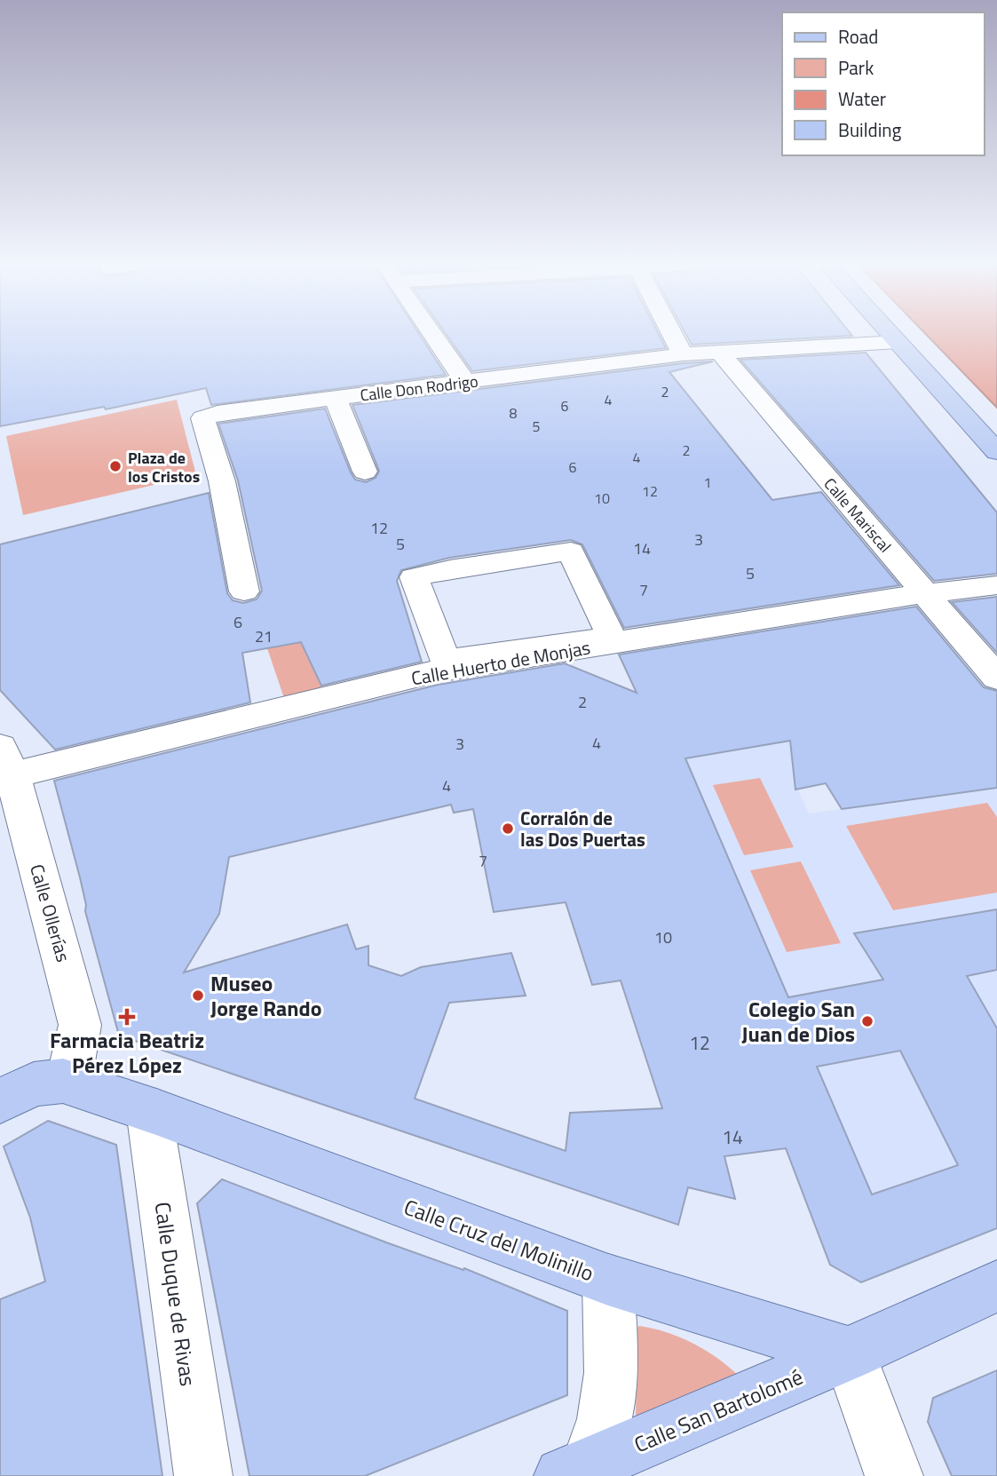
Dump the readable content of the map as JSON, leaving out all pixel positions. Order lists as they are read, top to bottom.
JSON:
{
  "streets": {
    "main road": ["Calle Cruz del Molinillo", "Calle San Bartolomé"],
    "street": [
      "Calle Don Rodrigo",
      "Calle Mariscal",
      "Calle Huerto de Monjas",
      "Calle Ollerías",
      "Calle Duque de Rivas"
    ]
  },
  "crossings": [
    ["Calle Don Rodrigo", "Calle Mariscal"],
    ["Calle Mariscal", "Calle Huerto de Monjas"],
    ["Calle Huerto de Monjas", "Calle Ollerías"],
    ["Calle Ollerías", "Calle Cruz del Molinillo"],
    ["Calle Cruz del Molinillo", "Calle Duque de Rivas"],
    ["Calle Cruz del Molinillo", "Calle San Bartolomé"]
  ],
  "places": {
    "other": [
      "Plaza de los Cristos",
      "Corralón de las Dos Puertas",
      "Museo Jorge Rando",
      "Colegio San Juan de Dios"
    ],
    "health": ["Farmacia Beatriz Pérez López"]
  },
  "house_numbers": [
    "2",
    "4",
    "6",
    "8",
    "5",
    "2",
    "4",
    "6",
    "1",
    "12",
    "10",
    "12",
    "3",
    "5",
    "14",
    "5",
    "7",
    "6",
    "21",
    "2",
    "4",
    "3",
    "4",
    "7",
    "10",
    "12",
    "14"
  ],
  "legend": [
    "Road",
    "Park",
    "Water",
    "Building"
  ]
}
